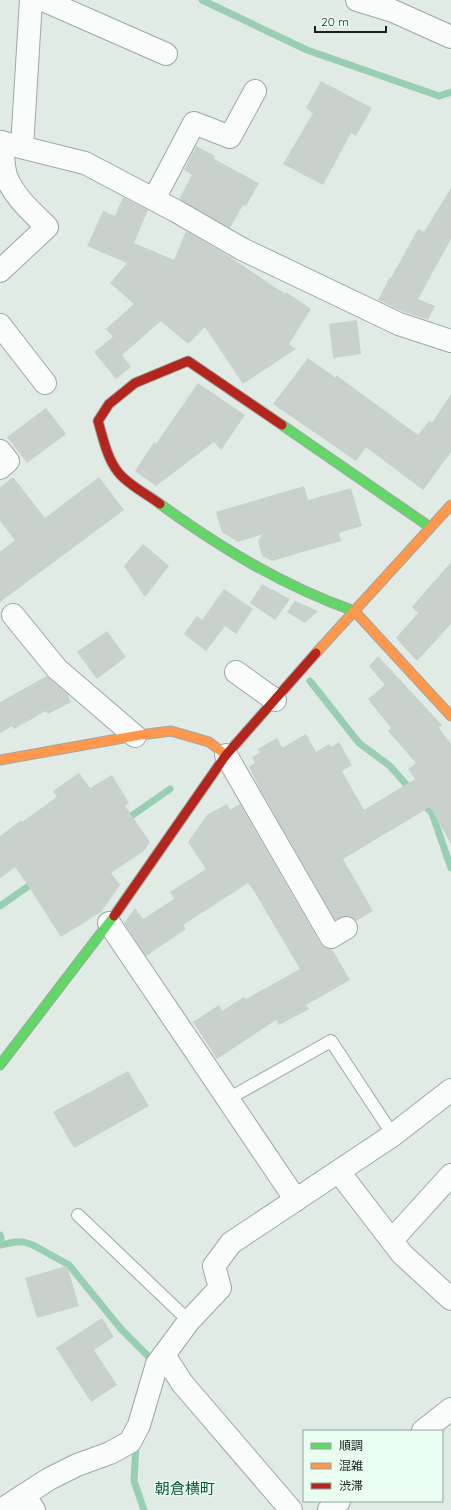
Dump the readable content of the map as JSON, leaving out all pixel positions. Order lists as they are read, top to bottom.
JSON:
{
  "districts": ["朝倉横町"],
  "legend": ["順調", "混雑", "渋滞"],
  "scale_bar": "20 m"
}
